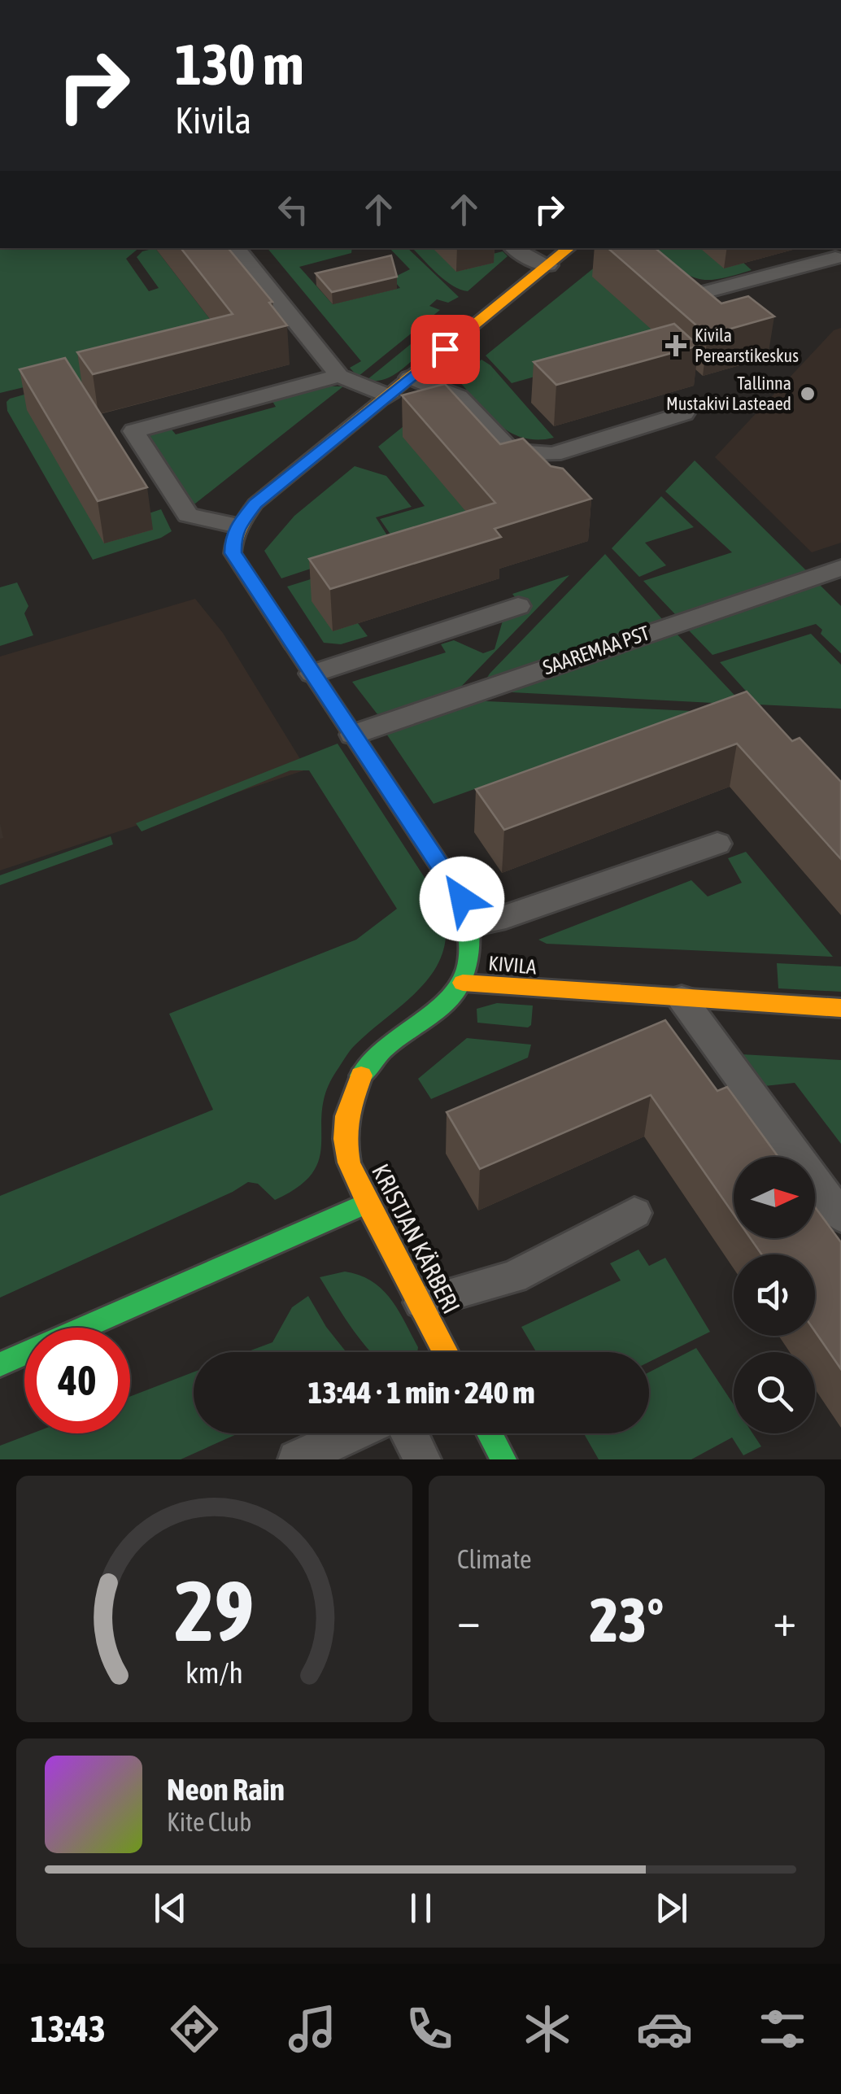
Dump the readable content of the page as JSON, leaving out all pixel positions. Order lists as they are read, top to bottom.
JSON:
{
  "streets": {
    "street": ["SAAREMAA PST", "KIVILA", "KRISTJAN KÄRBERI"]
  },
  "crossings": [
    ["SAAREMAA PST", "KIVILA"],
    ["KIVILA", "KRISTJAN KÄRBERI"]
  ],
  "places": {
    "health": ["Kivila Perearstikeskus"],
    "other": ["Tallinna Mustakivi Lasteaed"]
  },
  "north": "right",
  "page": {
    "turn": ["130 m", "Kivila"],
    "limit": "40",
    "trip": "13:44 · 1 min · 240 m",
    "tile": "Climate",
    "heat": ["−", "23°", "+"],
    "song": ["Neon Rain", "Kite Club"],
    "tabs": "13:43",
    "gauge": ["29", "km/h"]
  }
}
